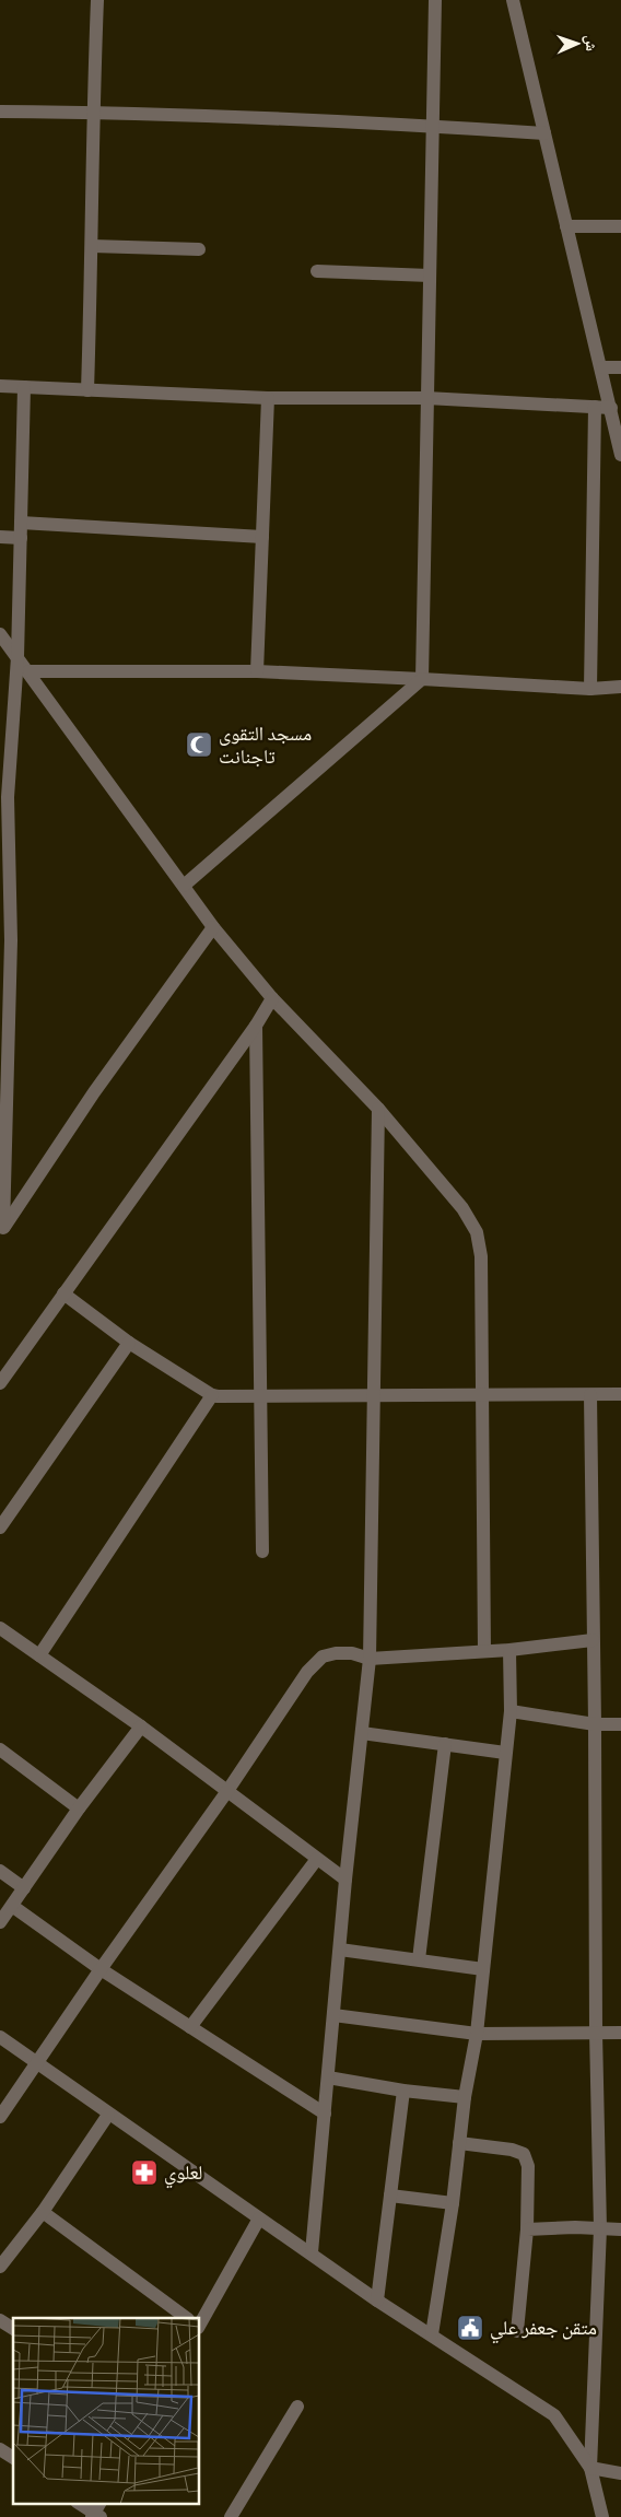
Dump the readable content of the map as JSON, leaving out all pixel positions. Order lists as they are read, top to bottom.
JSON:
{
  "places": {
    "mosque": ["مسجد التقوى تاجنانت"],
    "pharmacy": ["لعلوي"],
    "public building": ["متقن جعفر علي"]
  },
  "north": "right"
}
